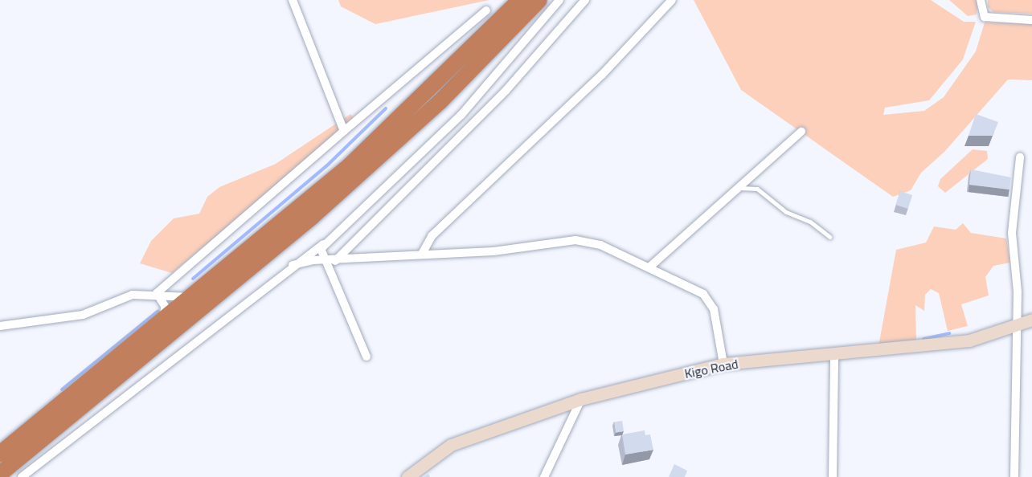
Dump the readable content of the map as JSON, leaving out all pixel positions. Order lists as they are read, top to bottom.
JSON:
{
  "streets": {
    "street": ["Kigo Road"]
  }
}
